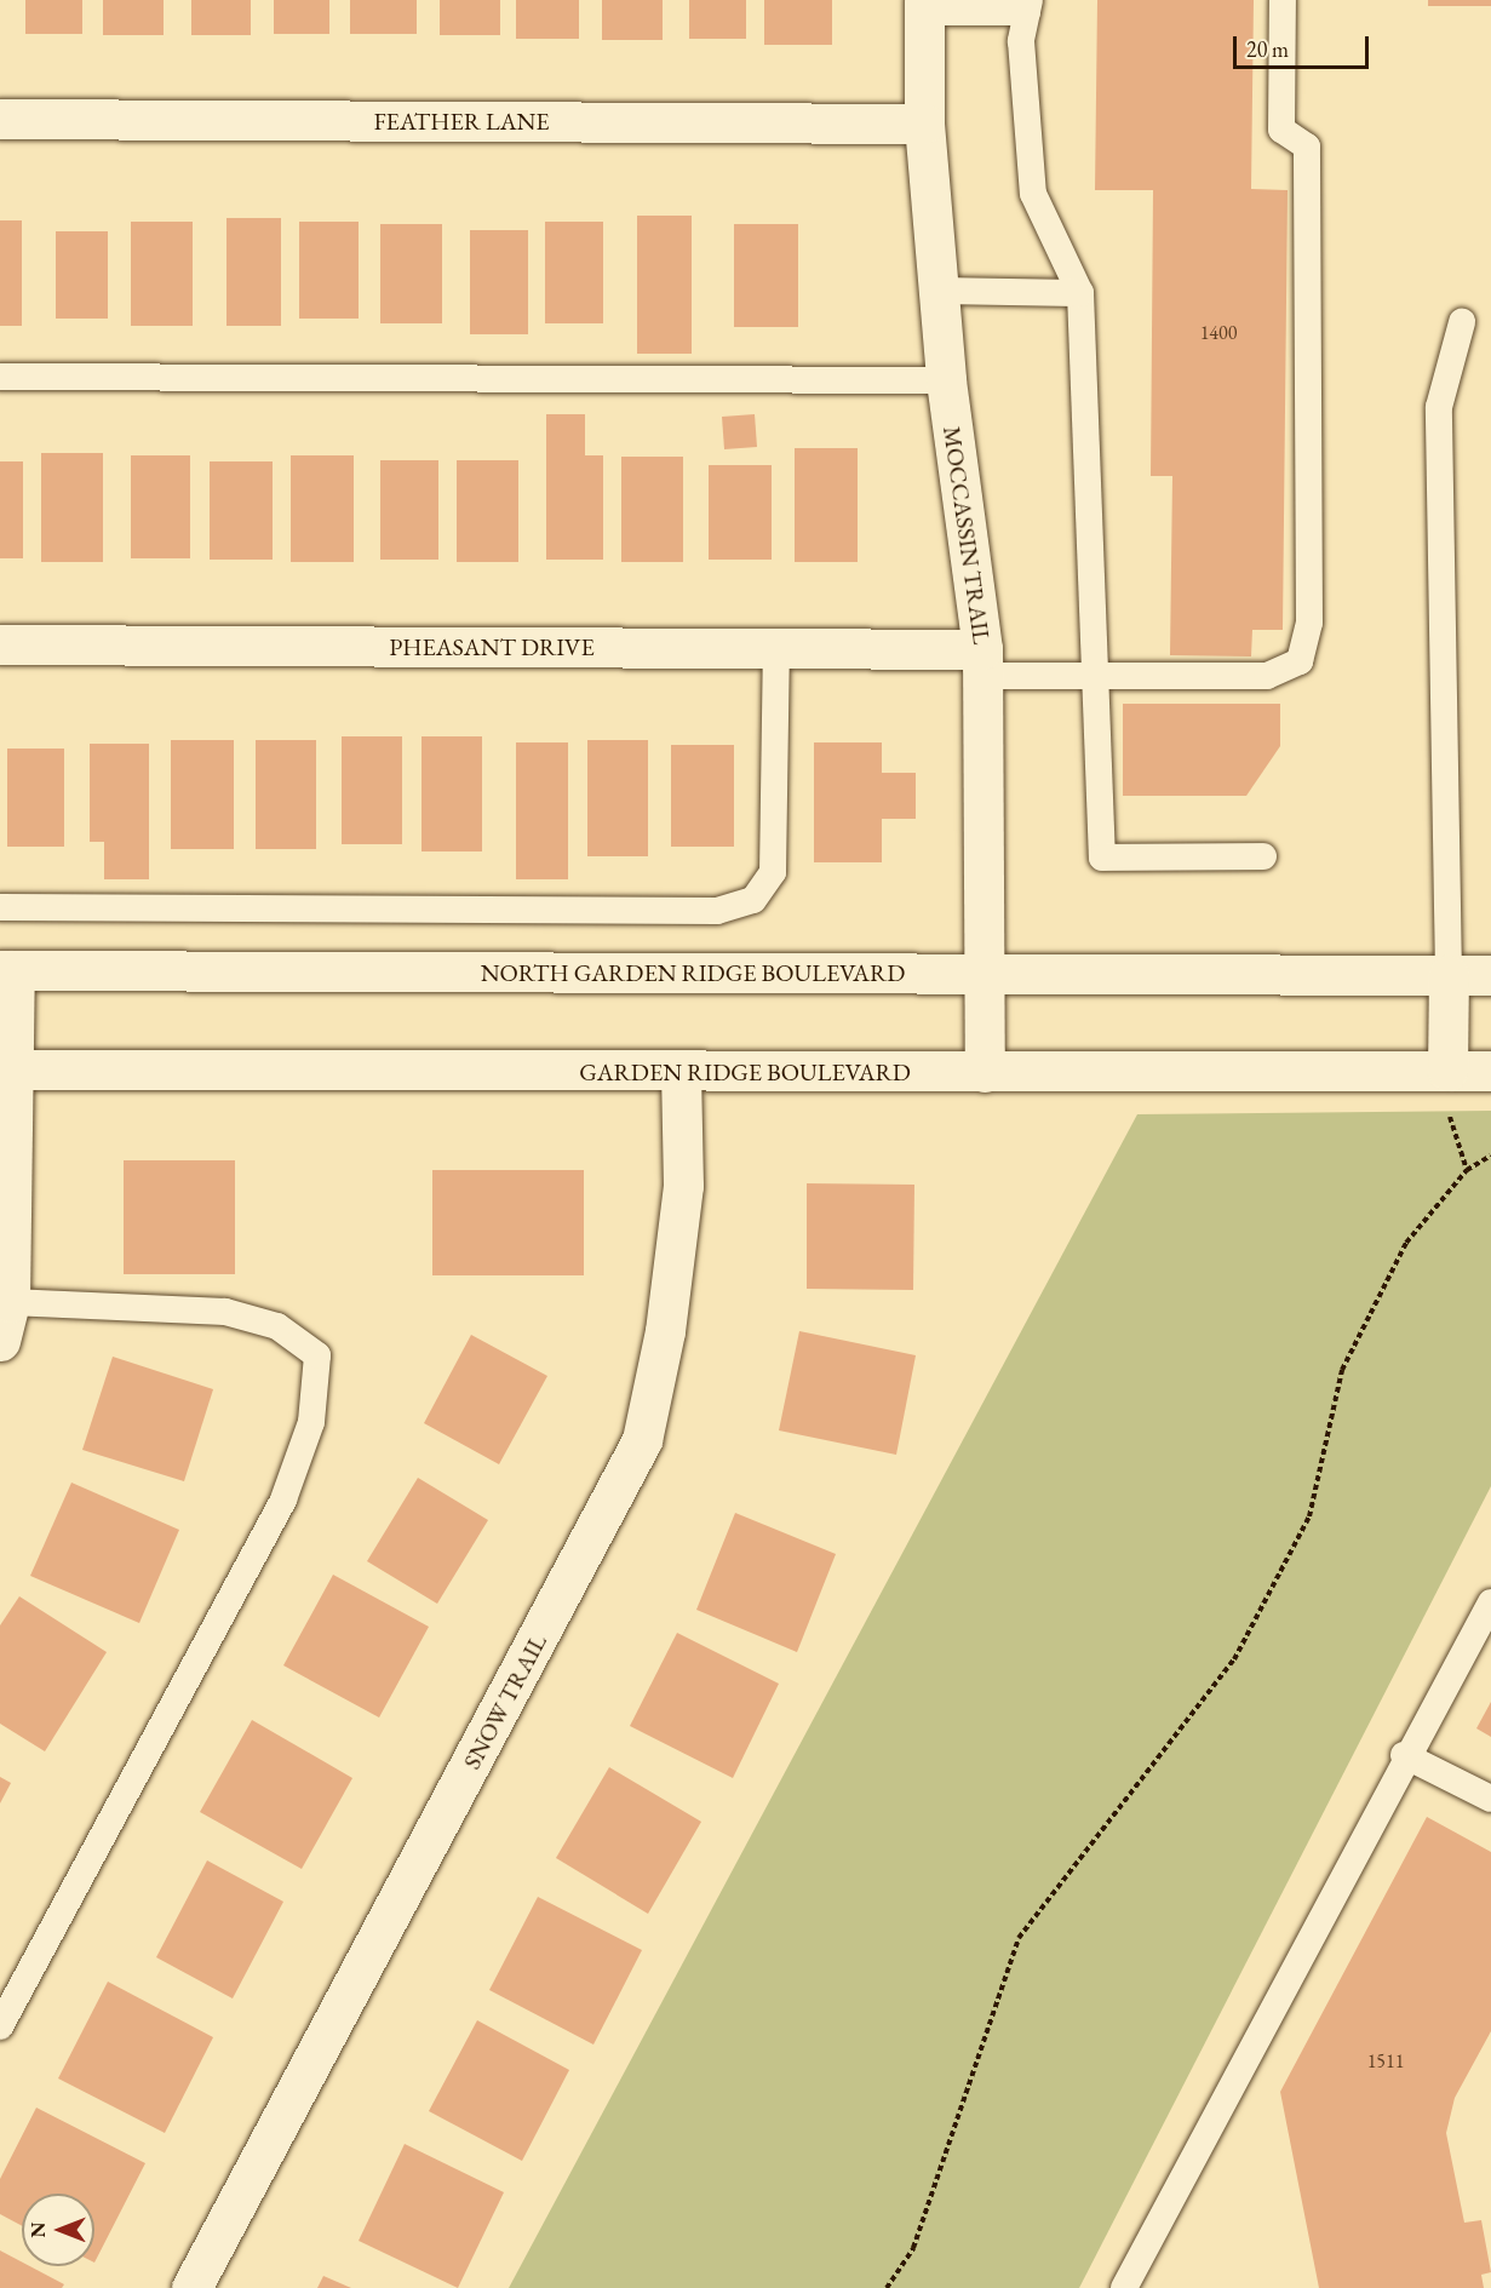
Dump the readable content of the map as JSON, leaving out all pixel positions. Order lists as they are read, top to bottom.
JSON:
{
  "streets": {
    "street": [
      "FEATHER LANE",
      "MOCCASSIN TRAIL",
      "PHEASANT DRIVE",
      "NORTH GARDEN RIDGE BOULEVARD",
      "GARDEN RIDGE BOULEVARD",
      "SNOW TRAIL"
    ]
  },
  "crossings": [
    ["FEATHER LANE", "MOCCASSIN TRAIL"],
    ["MOCCASSIN TRAIL", "PHEASANT DRIVE"],
    ["MOCCASSIN TRAIL", "NORTH GARDEN RIDGE BOULEVARD"],
    ["MOCCASSIN TRAIL", "GARDEN RIDGE BOULEVARD"],
    ["GARDEN RIDGE BOULEVARD", "SNOW TRAIL"]
  ],
  "house_numbers": ["1400", "1511"],
  "scale_bar": "20 m",
  "north": "left"
}
